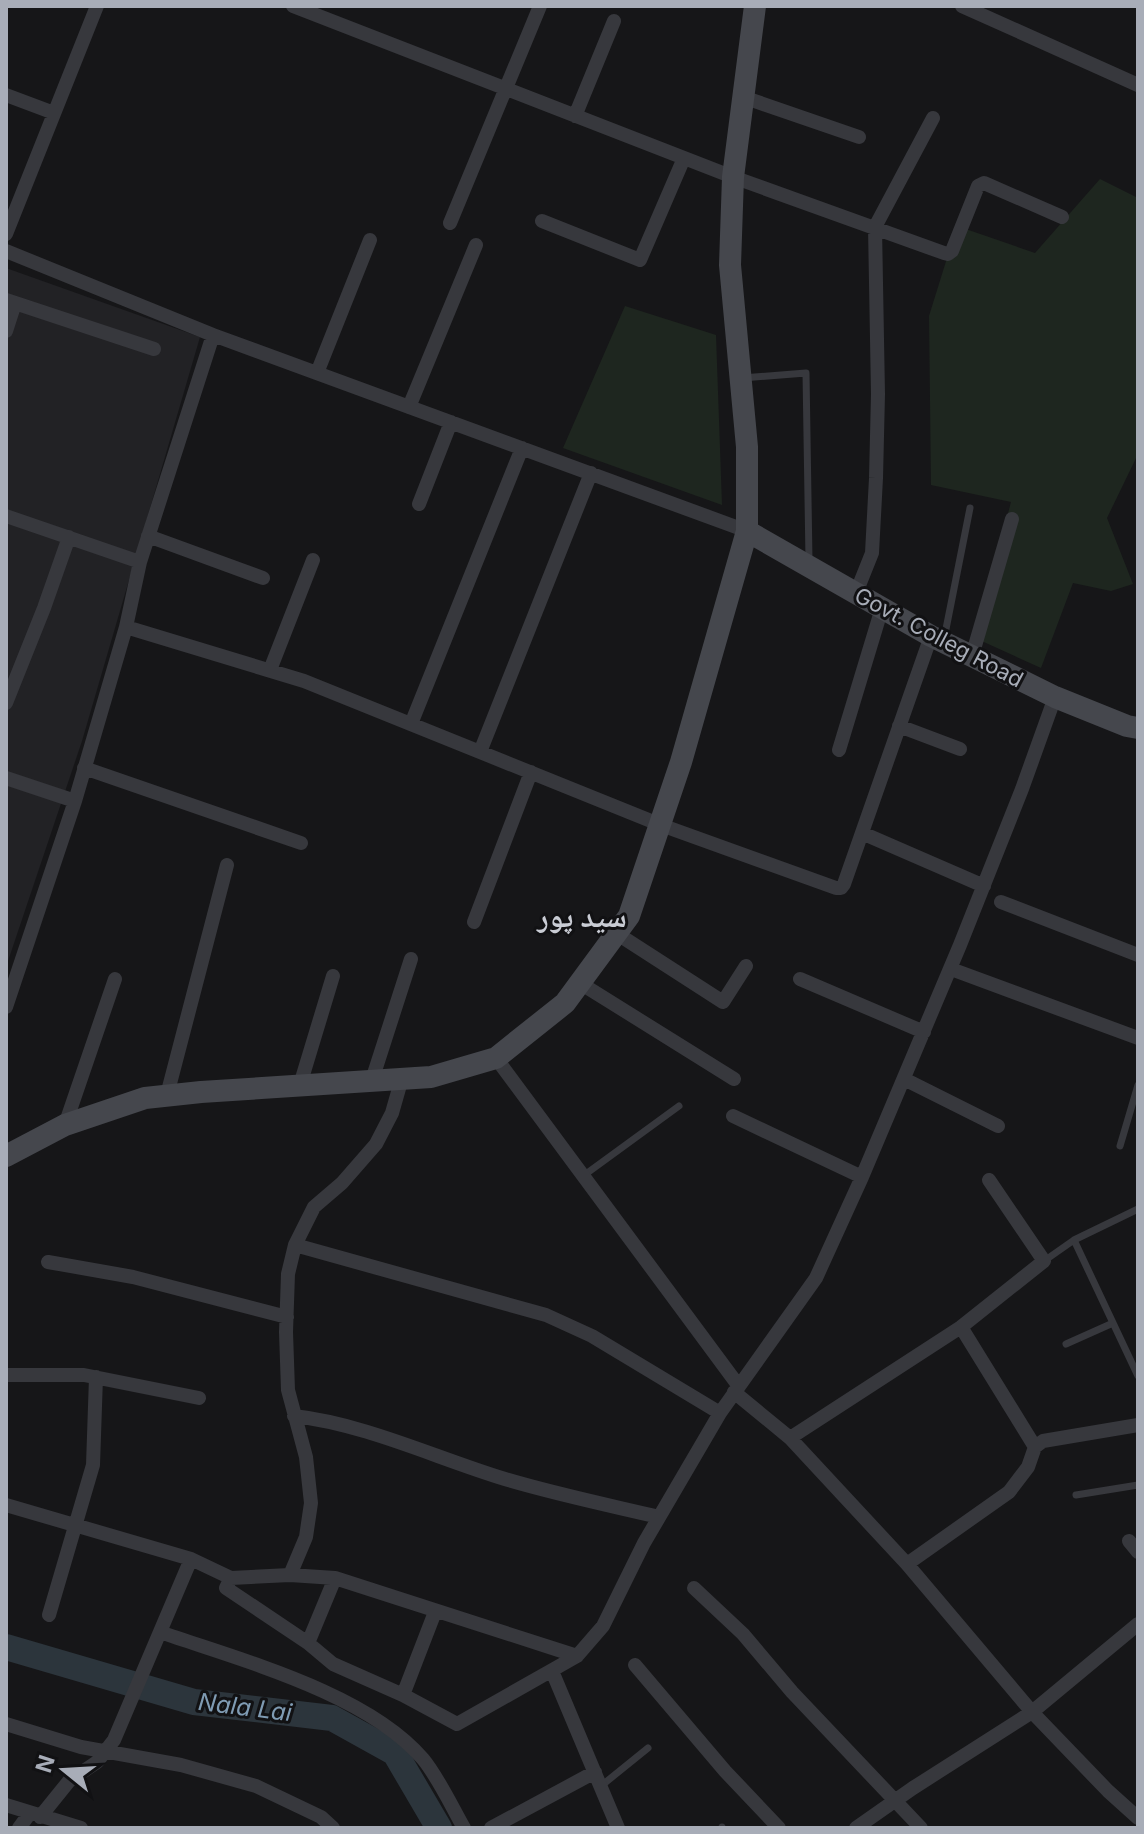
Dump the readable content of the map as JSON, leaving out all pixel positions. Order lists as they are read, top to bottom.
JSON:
{
  "streets": {
    "main road": ["Govt. Colleg Road"]
  },
  "districts": ["سید پور"],
  "water": ["Nala Lai"],
  "north": "left"
}
